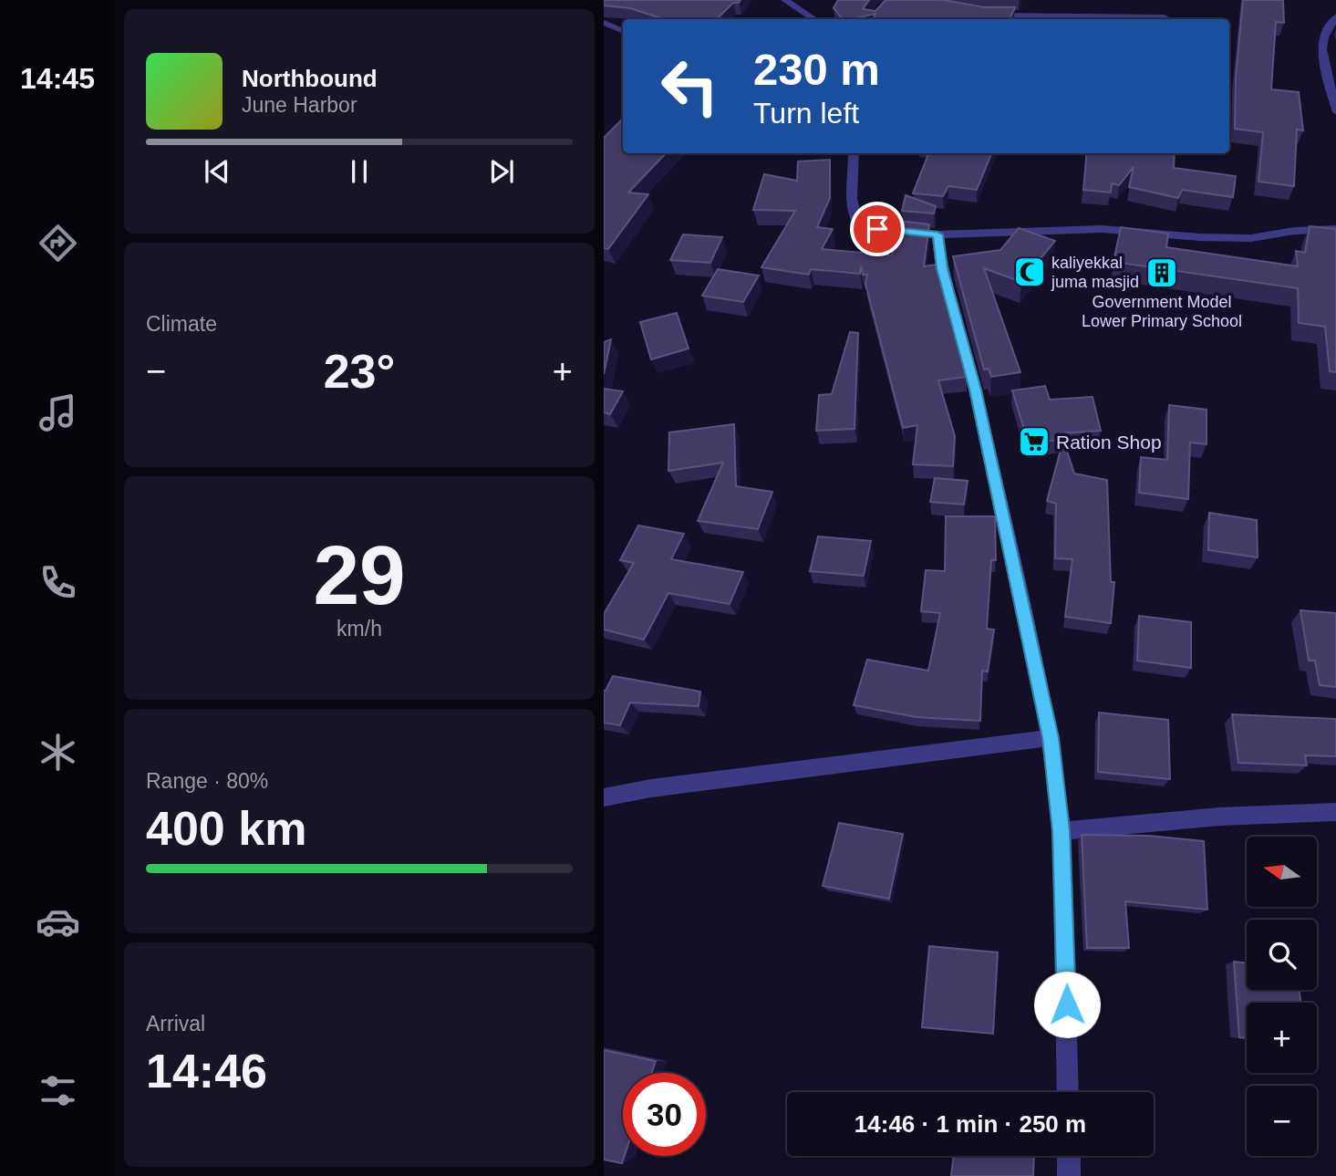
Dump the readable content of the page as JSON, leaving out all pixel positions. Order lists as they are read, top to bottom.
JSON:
{
  "places": {
    "mosque": ["kaliyekkal juma masjid"],
    "building": ["Government Model Lower Primary School"],
    "supermarket": ["Ration Shop"]
  },
  "north": "left",
  "page": {
    "tabs": "14:45",
    "turn": ["230 m", "Turn left"],
    "song": ["Northbound", "June Harbor"],
    "tile": [
      "Climate",
      ["29", "km/h"],
      ["Range · 80%", "400 km"],
      ["Arrival", "14:46"]
    ],
    "heat": ["−", "23°", "+"],
    "map_buttons": ["+", "−"],
    "limit": "30",
    "trip": "14:46 · 1 min · 250 m"
  }
}
